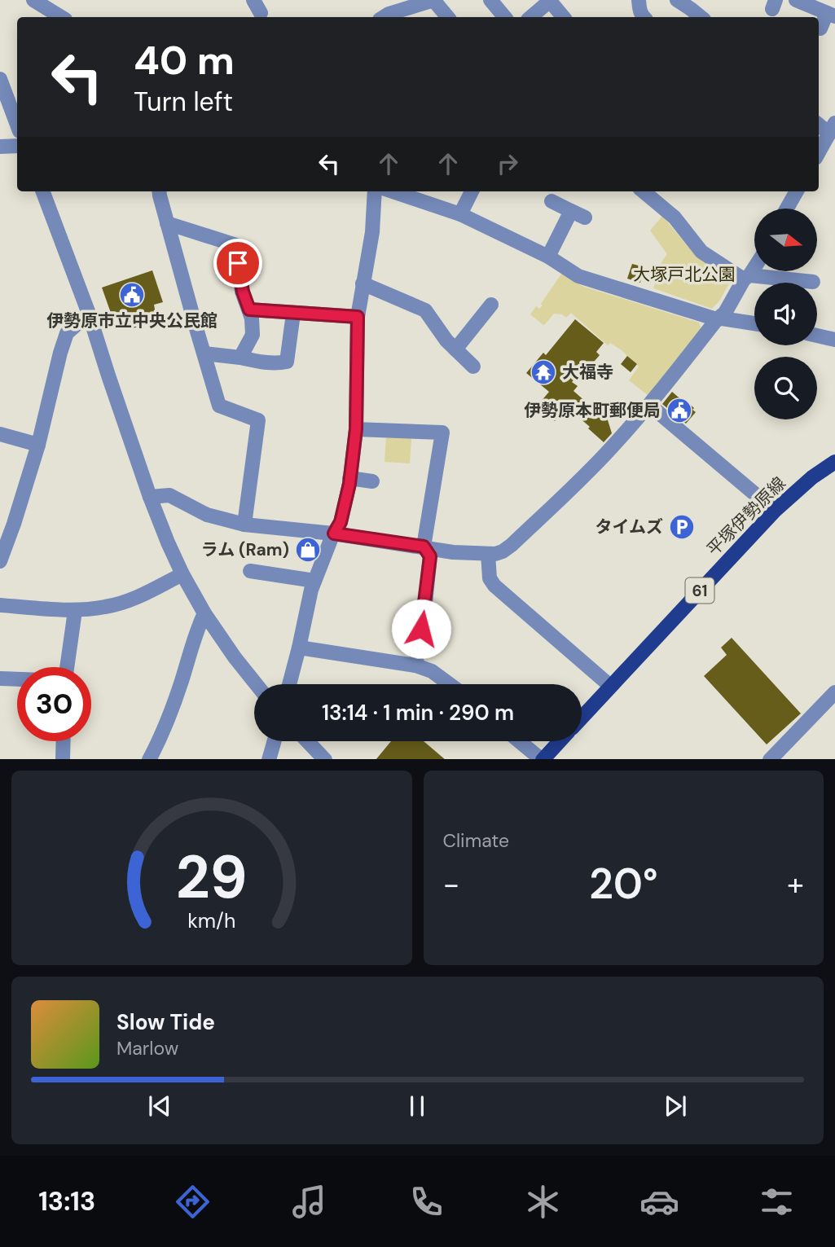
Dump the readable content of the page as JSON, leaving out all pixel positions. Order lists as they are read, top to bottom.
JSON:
{
  "streets": {
    "main road": ["平塚伊勢原線", "61"]
  },
  "parks": ["大塚戸北公園"],
  "places": {
    "public building": ["伊勢原市立中央公民館", "伊勢原本町郵便局"],
    "temple": ["大福寺"],
    "parking": ["タイムズ"],
    "shop": ["ラム (Ram)"]
  },
  "north": "right",
  "page": {
    "turn": ["40 m", "Turn left"],
    "limit": "30",
    "trip": "13:14 · 1 min · 290 m",
    "tile": "Climate",
    "heat": ["−", "20°", "+"],
    "song": ["Slow Tide", "Marlow"],
    "tabs": "13:13",
    "gauge": ["29", "km/h"]
  }
}
